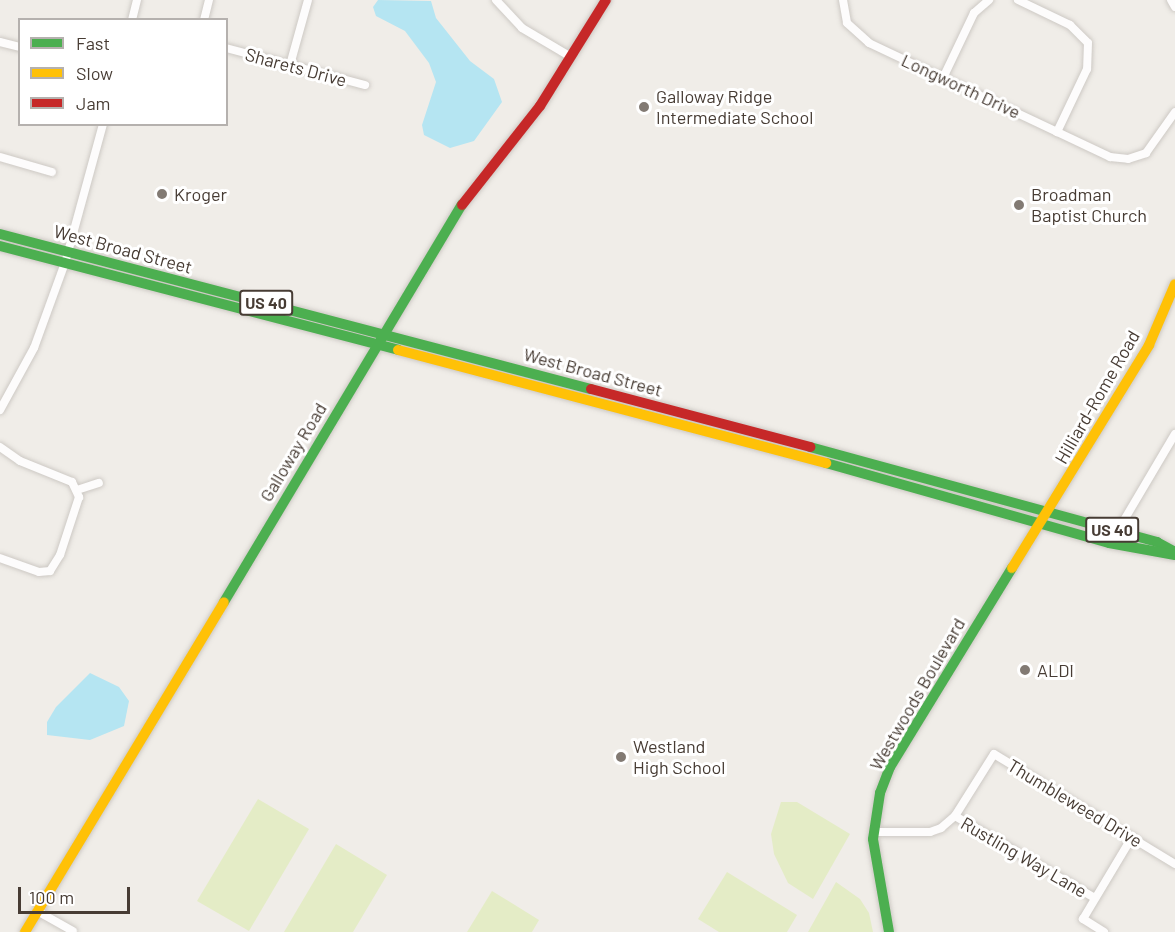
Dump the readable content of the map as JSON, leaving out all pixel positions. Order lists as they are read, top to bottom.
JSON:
{
  "streets": {
    "main road": [
      "West Broad Street",
      "US 40",
      "Hilliard-Rome Road",
      "Galloway Road",
      "Westwoods Boulevard"
    ],
    "street": [
      "Sharets Drive",
      "Longworth Drive",
      "Thumbleweed Drive",
      "Rustling Way Lane"
    ]
  },
  "crossings": [
    ["West Broad Street", "Hilliard-Rome Road"],
    ["West Broad Street", "Galloway Road"],
    ["West Broad Street", "Westwoods Boulevard"],
    ["Hilliard-Rome Road", "Westwoods Boulevard"],
    ["Westwoods Boulevard", "Rustling Way Lane"],
    ["Thumbleweed Drive", "Rustling Way Lane"]
  ],
  "places": [
    "Galloway Ridge Intermediate School",
    "Kroger",
    "Broadman Baptist Church",
    "ALDI",
    "Westland High School"
  ],
  "legend": ["Fast", "Slow", "Jam"],
  "scale_bar": "100 m"
}
